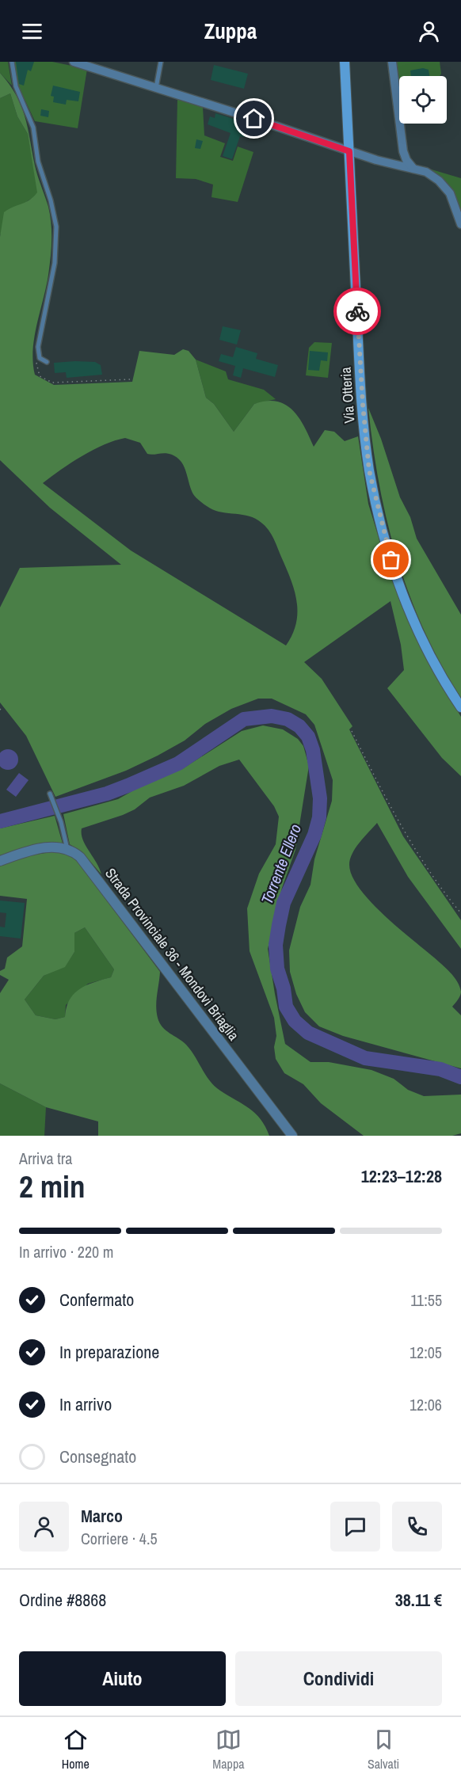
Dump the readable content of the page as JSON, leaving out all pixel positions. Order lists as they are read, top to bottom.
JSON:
{
  "streets": {
    "main road": ["Via Otteria"],
    "street": ["Strada Provinciale 36 - Mondovì Briaglia"]
  },
  "water": ["Torrente Ellero"],
  "page": {
    "header": "Zuppa",
    "heading": ["2 min", "Arriva tra", "12:23–12:28"],
    "panel": [
      "Marco",
      "Corriere · 4.5",
      "Ordine #8868",
      "38.11 €"
    ],
    "bar": "In arrivo · 220 m",
    "list": [
      ["Confermato", "11:55"],
      ["In preparazione", "12:05"],
      ["In arrivo", "12:06"],
      "Consegnato"
    ],
    "buttons": ["Aiuto", "Condividi"],
    "tabs": ["Home", "Mappa", "Salvati"]
  }
}
